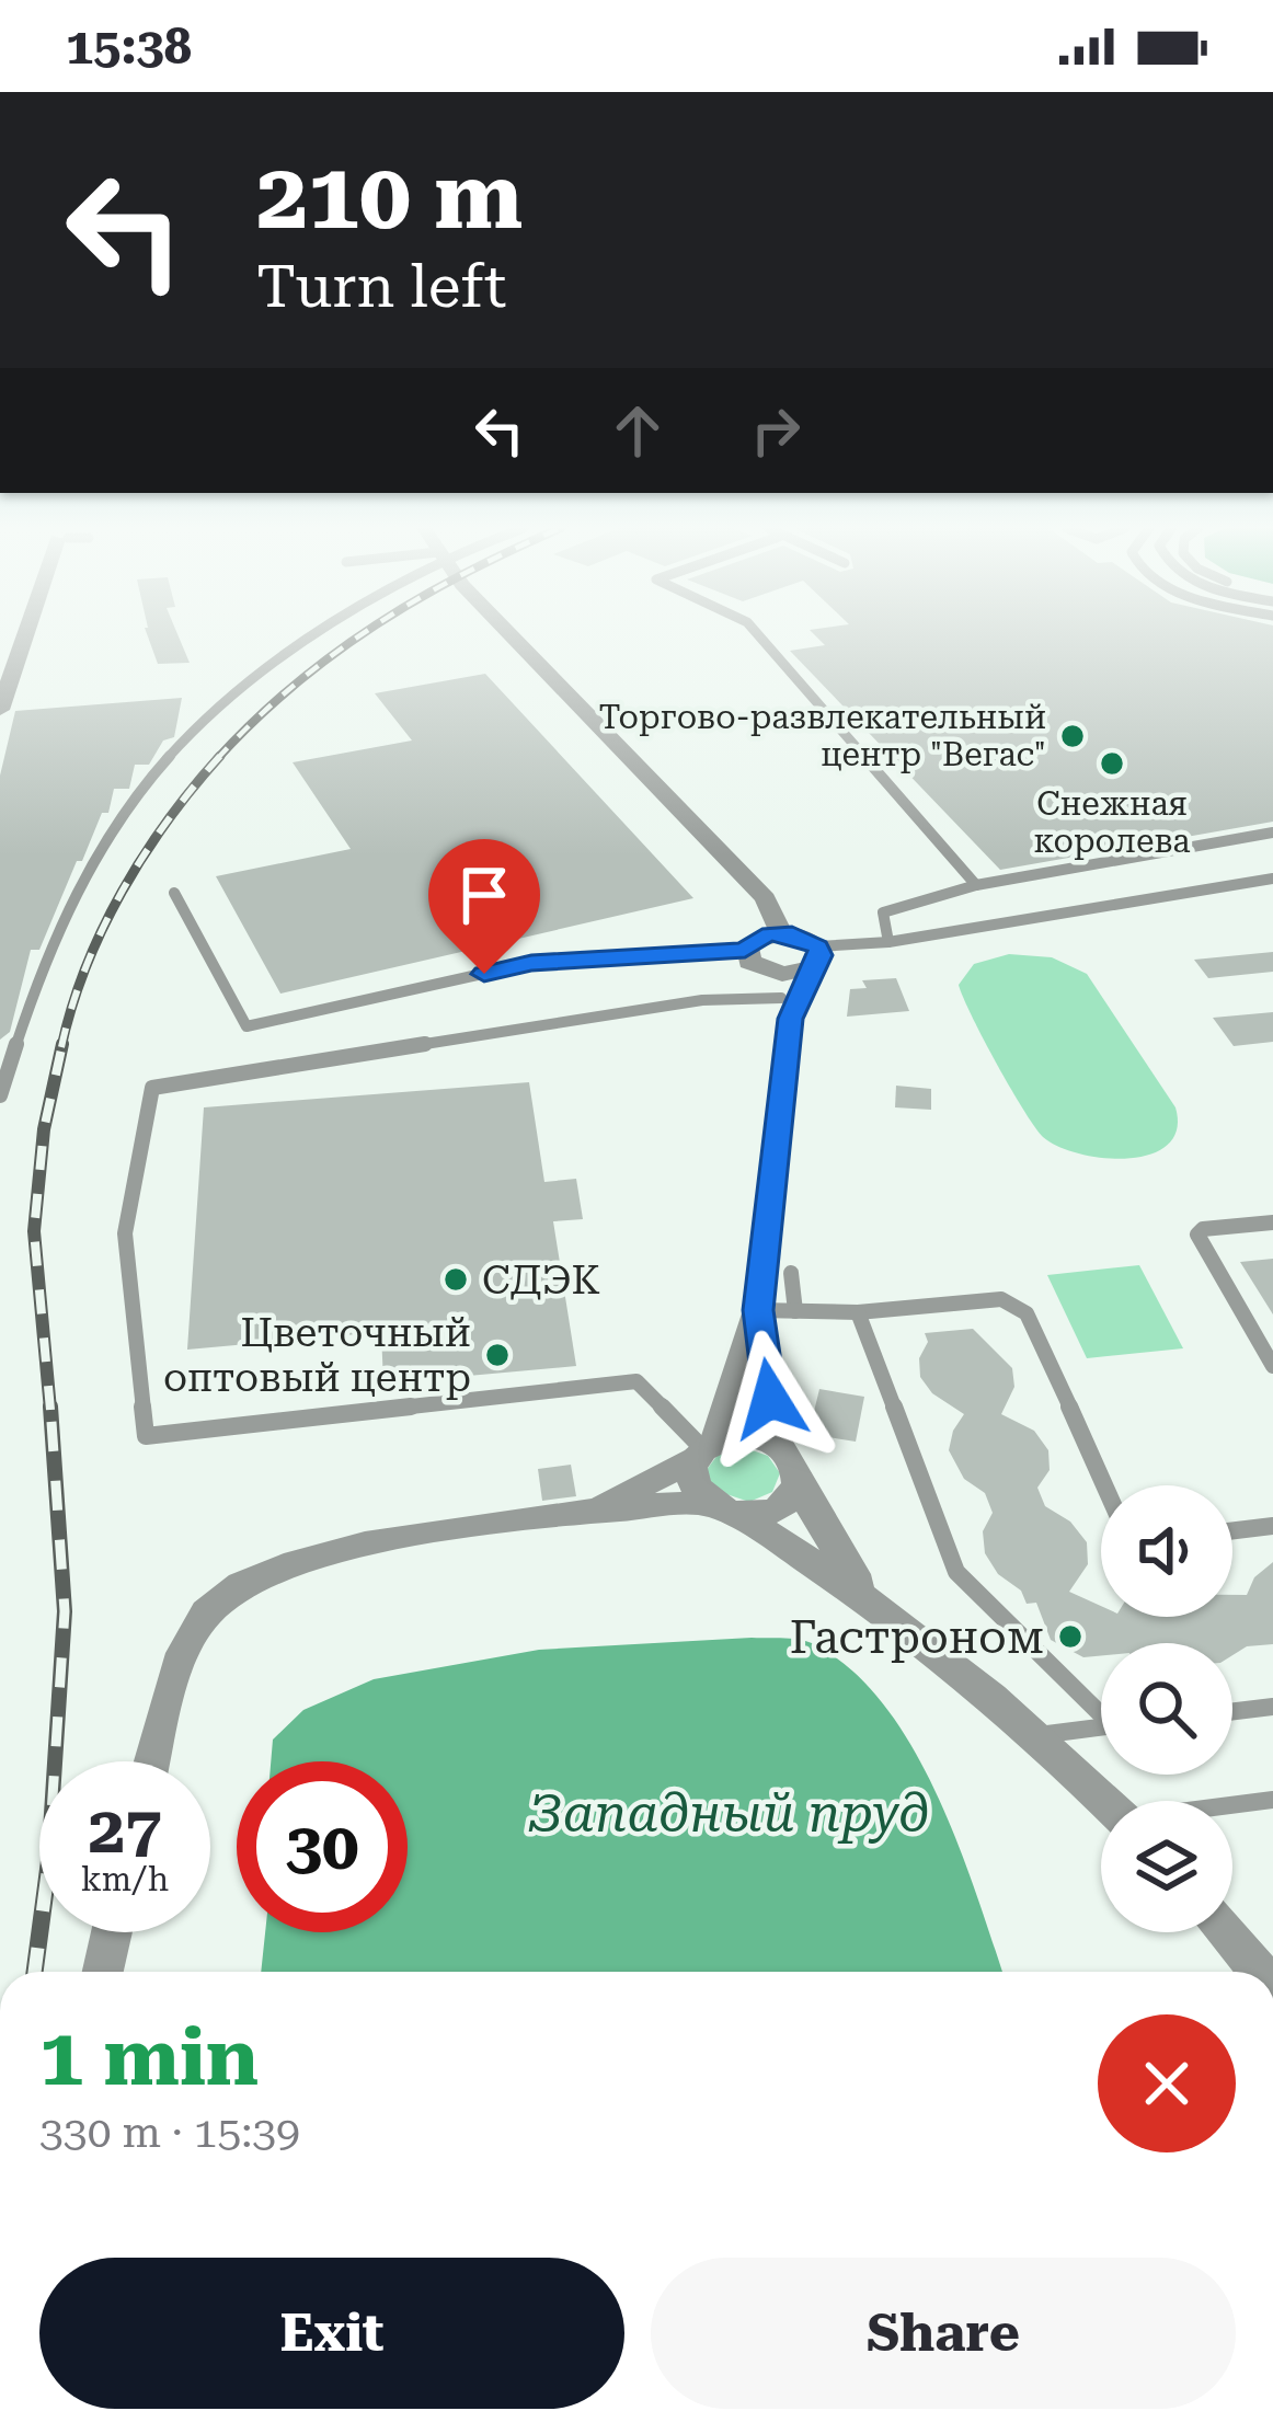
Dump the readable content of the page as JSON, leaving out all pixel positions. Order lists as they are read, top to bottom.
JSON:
{
  "water": ["Западный пруд"],
  "places": [
    "Торгово-развлекательный центр \"Вегас\"",
    "Снежная королева",
    "СДЭК",
    "Цветочный оптовый центр",
    "Гастроном"
  ],
  "page": {
    "status": "15:38",
    "turn": ["210 m", "Turn left"],
    "speed": "27 km/h",
    "limit": "30",
    "heading": ["1 min", "330 m · 15:39"],
    "buttons": ["Exit", "Share"]
  }
}
